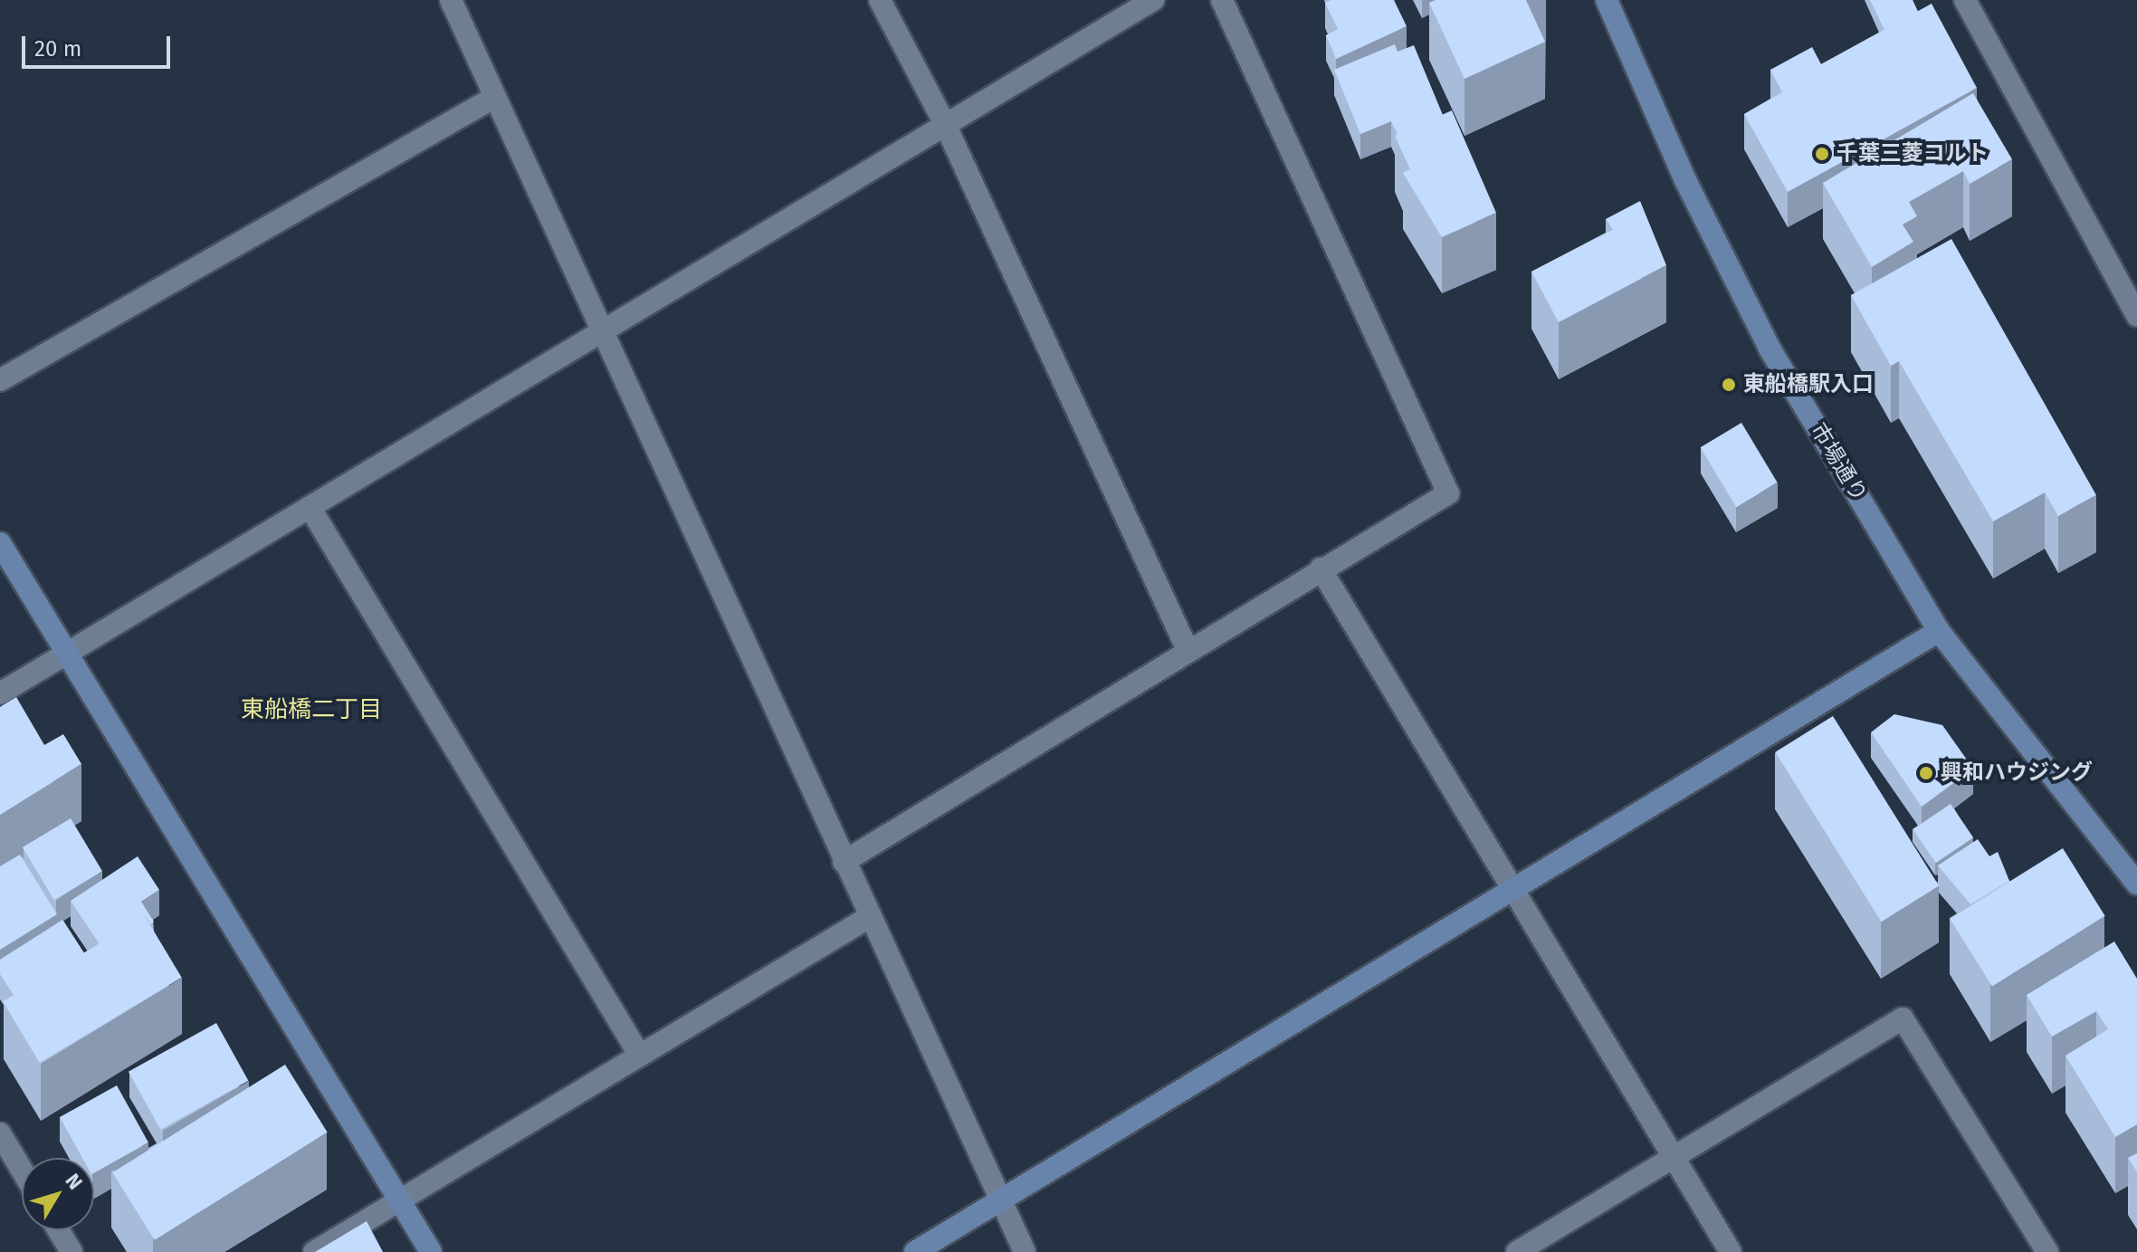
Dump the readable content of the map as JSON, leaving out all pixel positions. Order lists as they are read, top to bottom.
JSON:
{
  "streets": {
    "street": ["市場通り"]
  },
  "districts": ["東船橋二丁目"],
  "places": ["千葉三菱コルト", "東船橋駅入口", "興和ハウジング"],
  "scale_bar": "20 m",
  "north": "top right"
}
